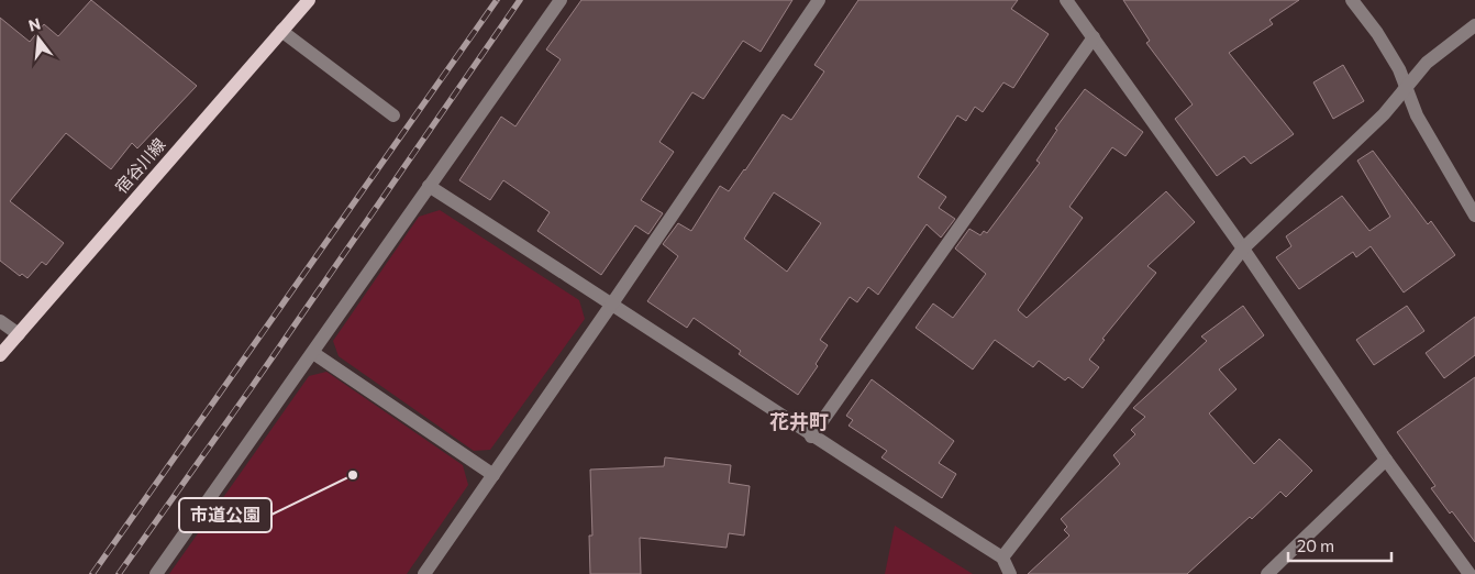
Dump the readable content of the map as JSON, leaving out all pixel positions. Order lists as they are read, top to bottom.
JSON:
{
  "streets": {
    "main road": ["宿谷川線"]
  },
  "districts": ["花井町"],
  "places": ["市道公園"],
  "scale_bar": "20 m",
  "north": "top"
}
